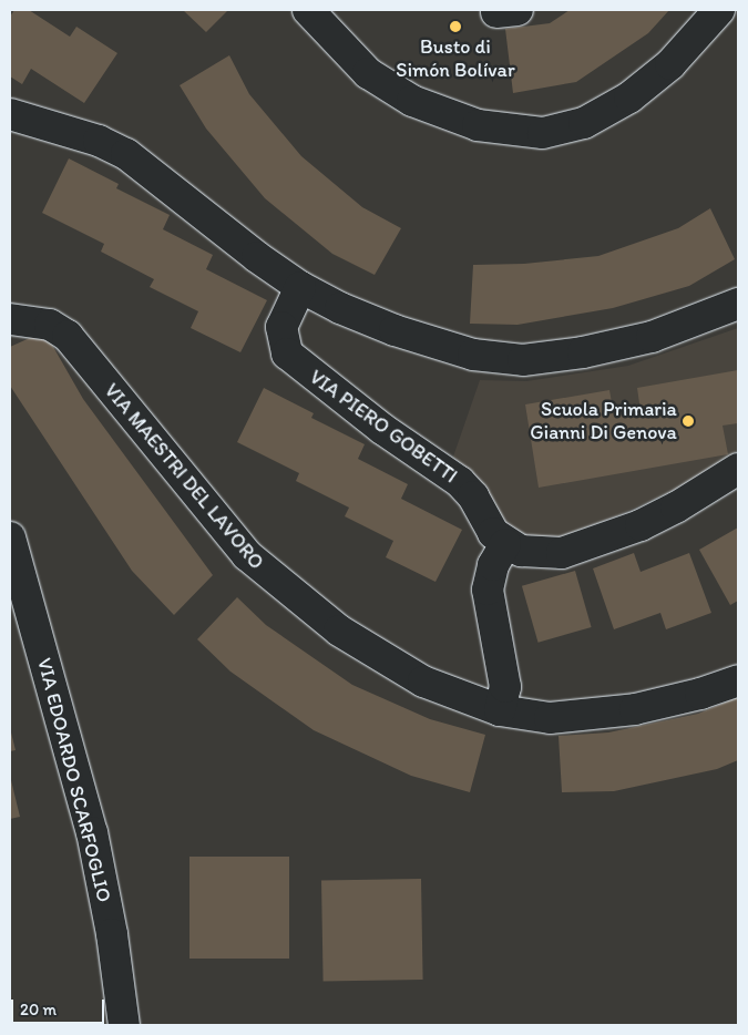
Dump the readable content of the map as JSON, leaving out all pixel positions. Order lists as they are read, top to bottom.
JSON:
{
  "streets": {
    "street": ["VIA PIERO GOBETTI", "VIA MAESTRI DEL LAVORO", "VIA EDOARDO SCARFOGLIO"]
  },
  "places": ["Busto di Simón Bolívar", "Scuola Primaria Gianni Di Genova"],
  "scale_bar": "20 m"
}
